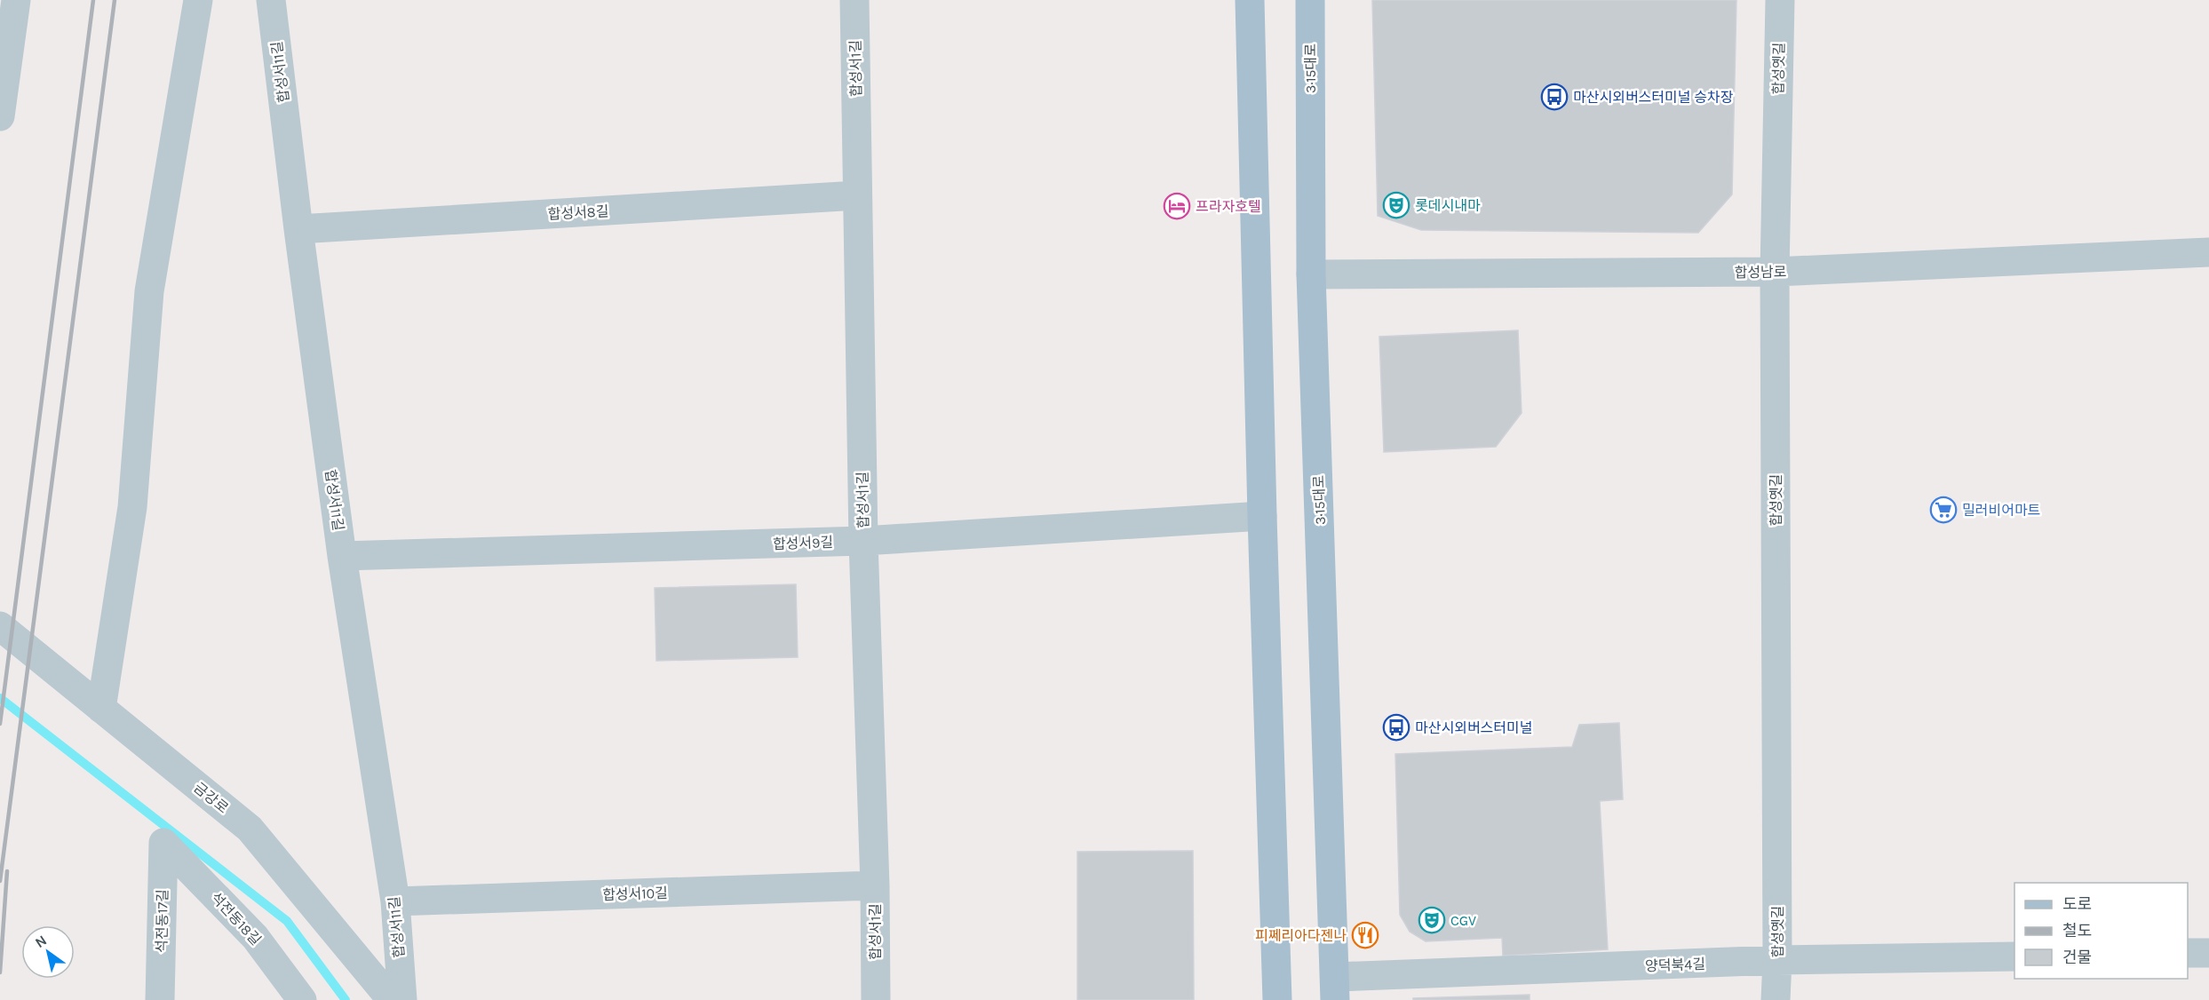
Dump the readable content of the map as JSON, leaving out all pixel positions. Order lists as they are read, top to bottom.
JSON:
{
  "streets": {
    "main road": ["3·15대로"],
    "street": [
      "합성서1길",
      "합성옛길",
      "합성서11길",
      "합성서8길",
      "합성남로",
      "합성서9길",
      "금강로",
      "합성서10길",
      "석전동18길",
      "석전동17길",
      "양덕북4길"
    ]
  },
  "crossings": [
    ["합성서1길", "합성서8길"],
    ["합성서1길", "합성서9길"],
    ["합성서1길", "합성서10길"],
    ["3·15대로", "합성남로"],
    ["3·15대로", "양덕북4길"],
    ["합성옛길", "합성남로"],
    ["합성옛길", "양덕북4길"],
    ["합성서11길", "합성서8길"],
    ["합성서11길", "합성서9길"],
    ["합성서11길", "합성서10길"],
    ["석전동18길", "석전동17길"]
  ],
  "places": {
    "bus stop": ["마산시외버스터미널 승차장", "마산시외버스터미널"],
    "theatre": ["롯데시내마", "CGV"],
    "hotel": ["프라자호텔"],
    "supermarket": ["밀러비어마트"],
    "restaurant": ["피쩨리아다젠나"]
  },
  "legend": ["도로", "철도", "건물"],
  "north": "top left"
}
